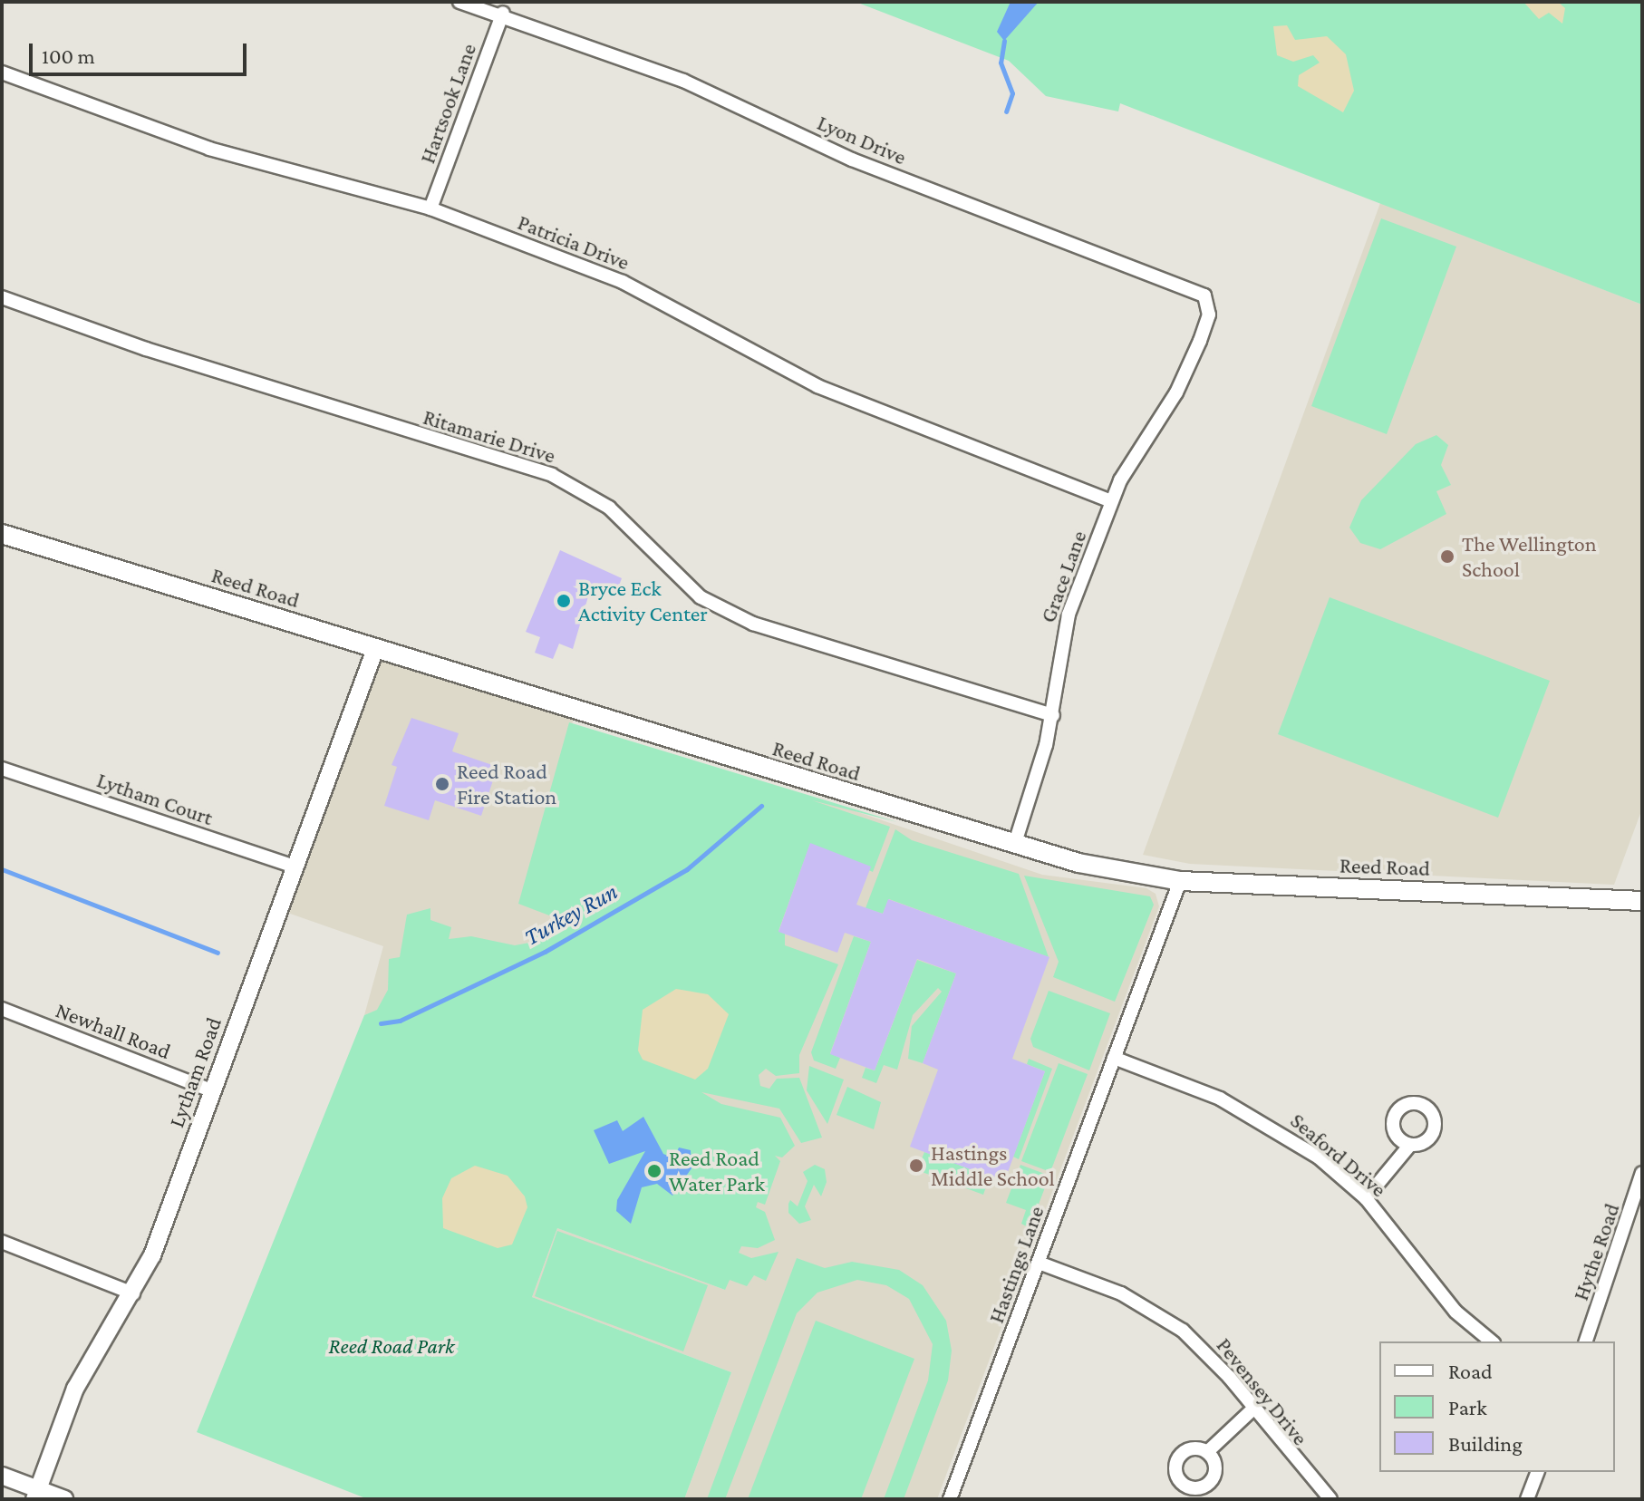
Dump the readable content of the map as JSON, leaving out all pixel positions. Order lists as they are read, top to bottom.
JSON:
{
  "streets": {
    "main road": ["Reed Road"],
    "street": [
      "Hartsook Lane",
      "Lyon Drive",
      "Patricia Drive",
      "Ritamarie Drive",
      "Grace Lane",
      "Lytham Court",
      "Newhall Road",
      "Lytham Road",
      "Seaford Drive",
      "Hythe Road",
      "Hastings Lane",
      "Pevensey Drive"
    ]
  },
  "crossings": [
    ["Hartsook Lane", "Lyon Drive"],
    ["Hartsook Lane", "Patricia Drive"],
    ["Lyon Drive", "Grace Lane"],
    ["Patricia Drive", "Grace Lane"],
    ["Ritamarie Drive", "Grace Lane"],
    ["Grace Lane", "Reed Road"],
    ["Reed Road", "Lytham Road"],
    ["Reed Road", "Hastings Lane"],
    ["Lytham Court", "Lytham Road"],
    ["Newhall Road", "Lytham Road"],
    ["Seaford Drive", "Hastings Lane"],
    ["Hastings Lane", "Pevensey Drive"]
  ],
  "water": ["Turkey Run"],
  "parks": ["Reed Road Park"],
  "places": [
    "The Wellington School",
    "Bryce Eck Activity Center",
    "Reed Road Fire Station",
    "Hastings Middle School",
    "Reed Road Water Park"
  ],
  "legend": ["Road", "Park", "Building"],
  "scale_bar": "100 m"
}
